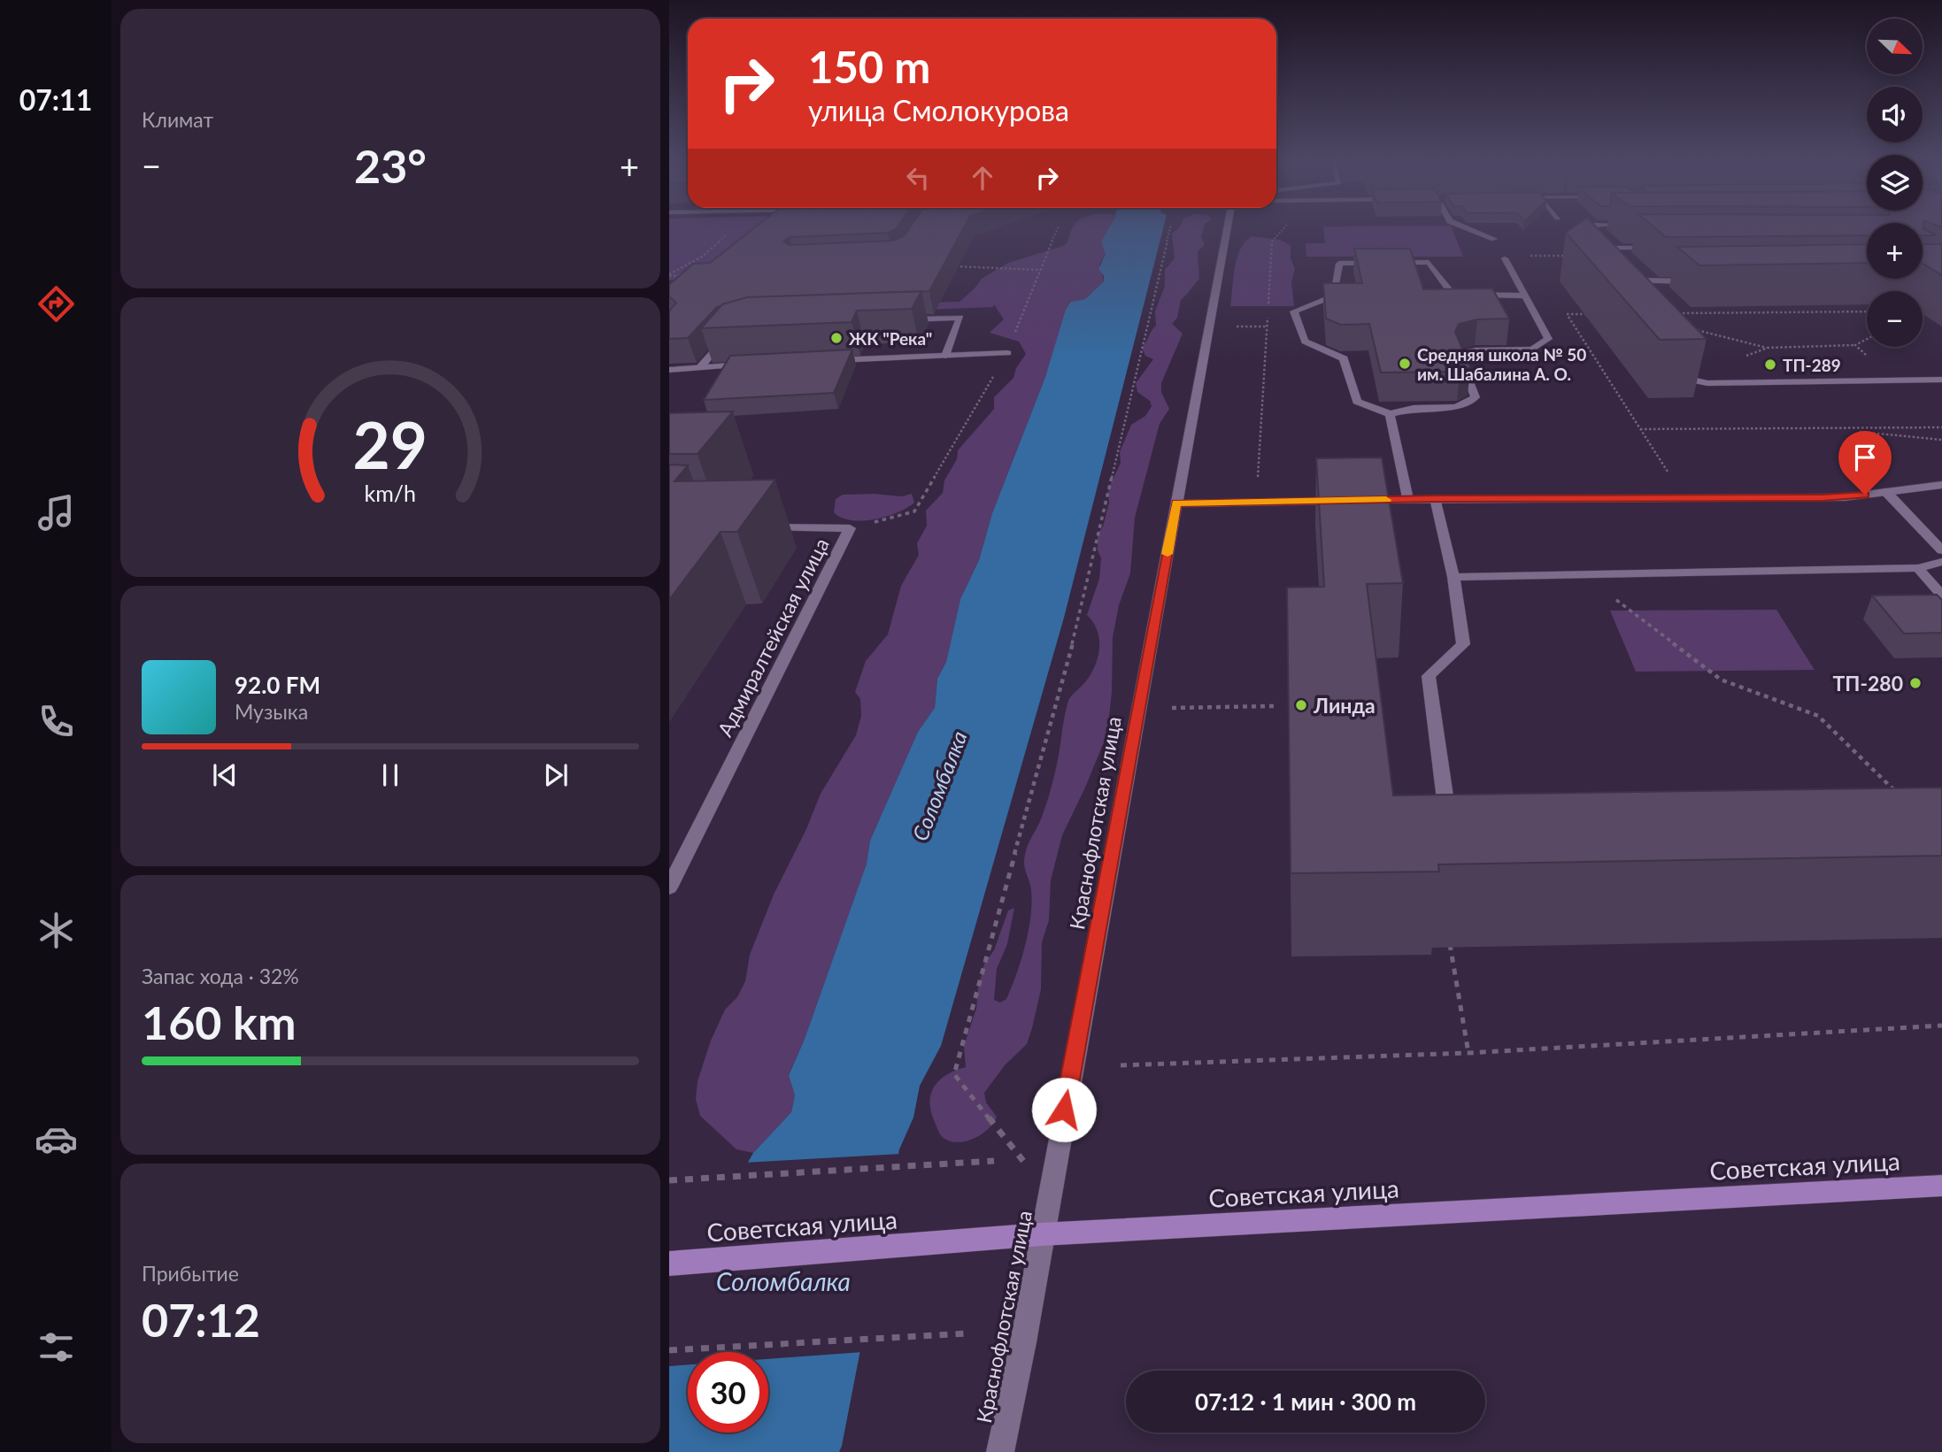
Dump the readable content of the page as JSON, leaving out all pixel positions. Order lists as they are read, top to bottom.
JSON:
{
  "streets": {
    "main road": ["Советская улица"],
    "street": ["Адмиралтейская улица", "Краснофлотская улица"]
  },
  "crossings": [
    ["Краснофлотская улица", "Советская улица"]
  ],
  "water": ["Соломбалка"],
  "places": [
    "ЖК \"Река\"",
    "Средняя школа № 50 им. Шабалина А. О.",
    "ТП-289",
    "ТП-280",
    "Линда"
  ],
  "north": "bottom right",
  "page": {
    "tabs": "07:11",
    "tile": [
      "Климат",
      ["Запас хода · 32%", "160 km"],
      ["Прибытие", "07:12"]
    ],
    "map_buttons": ["+", "−"],
    "turn": ["150 m", "улица Смолокурова"],
    "heat": ["−", "23°", "+"],
    "song": ["92.0 FM", "Музыка"],
    "limit": "30",
    "trip": "07:12 · 1 мин · 300 m",
    "gauge": ["29", "km/h"]
  }
}
